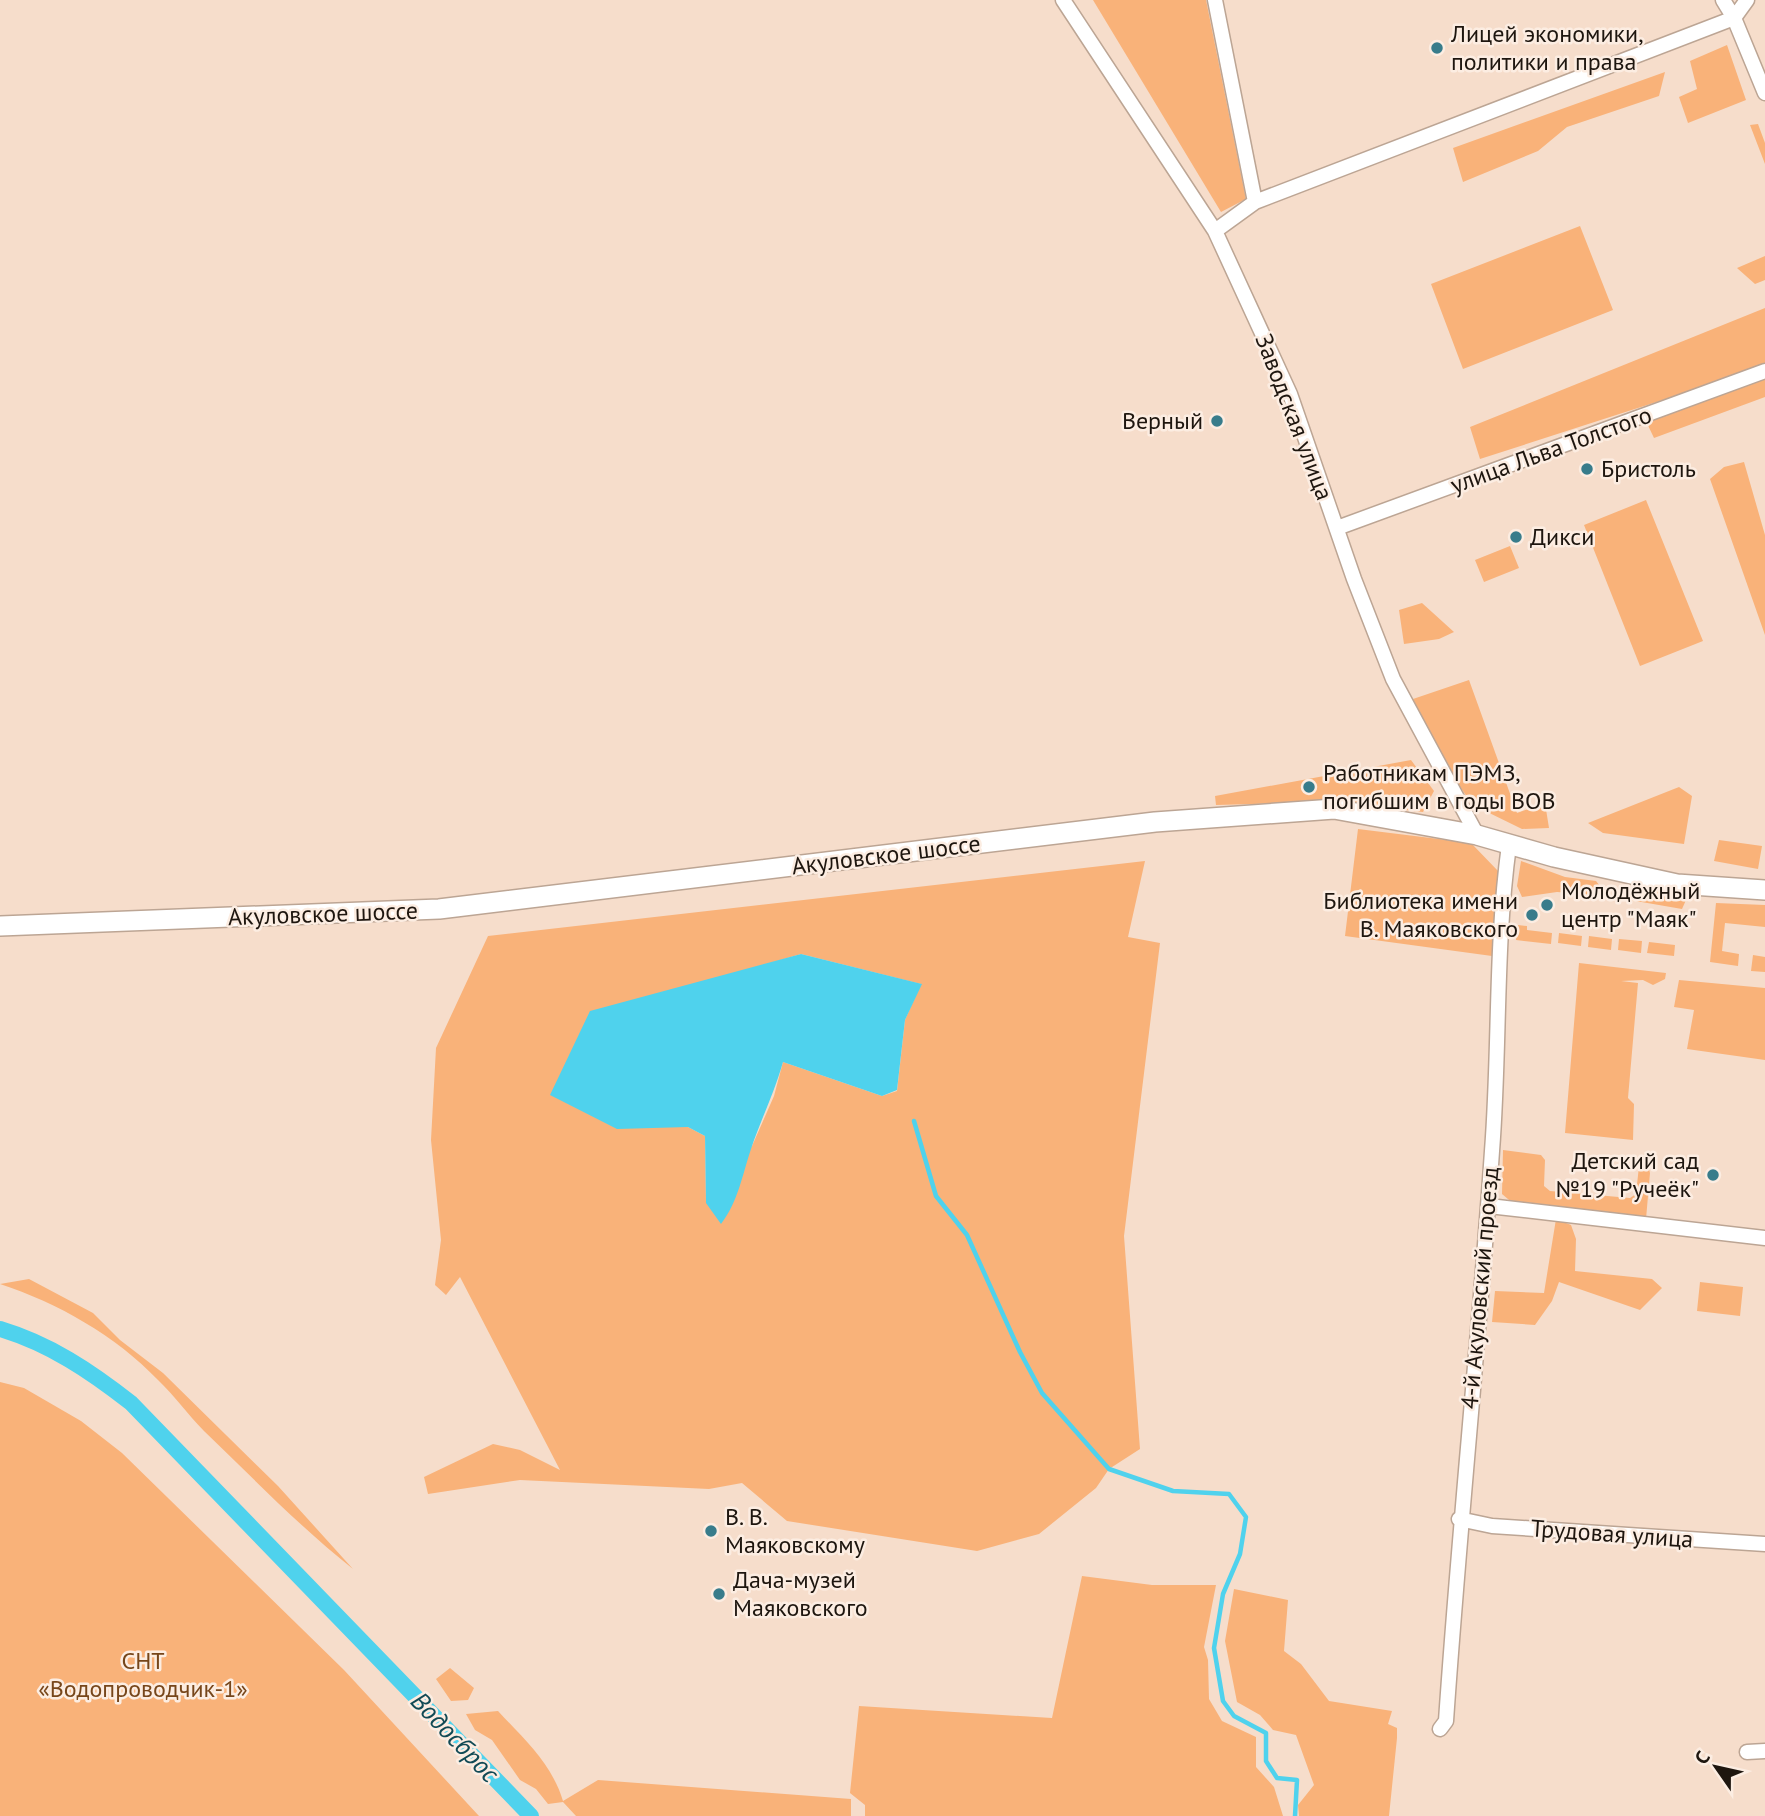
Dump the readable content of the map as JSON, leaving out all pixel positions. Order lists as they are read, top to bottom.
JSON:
{
  "streets": {
    "street": [
      "Заводская улица",
      "улица Льва Толстого",
      "Акуловское шоссе",
      "4-й Акуловский проезд",
      "Трудовая улица"
    ]
  },
  "crossings": [
    ["Заводская улица", "улица Льва Толстого"],
    ["Заводская улица", "Акуловское шоссе"],
    ["Акуловское шоссе", "4-й Акуловский проезд"],
    ["4-й Акуловский проезд", "Трудовая улица"]
  ],
  "water": ["Водосброс"],
  "parks": ["СНТ «Водопроводчик-1»"],
  "places": [
    "Лицей экономики, политики и права",
    "Верный",
    "Бристоль",
    "Дикси",
    "Работникам ПЭМЗ, погибшим в годы ВОВ",
    "Молодёжный центр \"Маяк\"",
    "Библиотека имени В. Маяковского",
    "Детский сад №19 \"Ручеёк\"",
    "В. В. Маяковскому",
    "Дача-музей Маяковского"
  ],
  "north": "top left"
}
